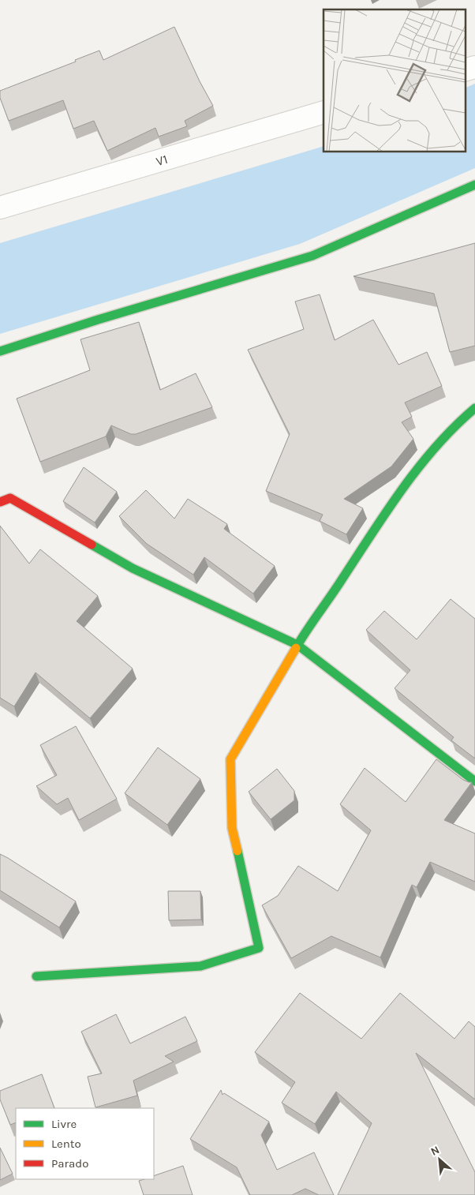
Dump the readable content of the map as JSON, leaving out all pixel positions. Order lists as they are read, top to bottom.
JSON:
{
  "streets": {
    "street": ["V1"]
  },
  "legend": ["Livre", "Lento", "Parado"],
  "north": "top left"
}
